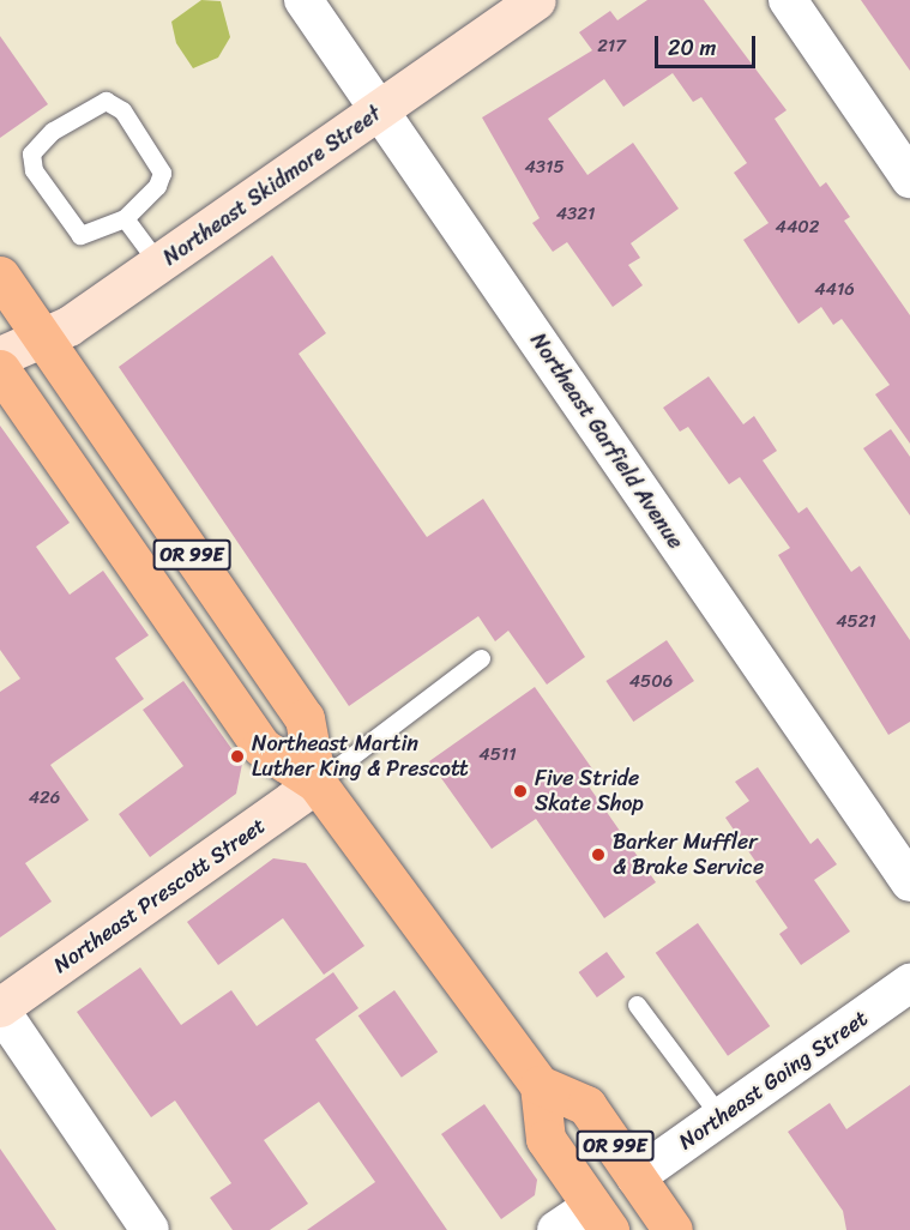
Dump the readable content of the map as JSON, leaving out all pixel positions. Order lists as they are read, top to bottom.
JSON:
{
  "streets": {
    "main road": ["OR 99E"],
    "street": [
      "Northeast Skidmore Street",
      "Northeast Garfield Avenue",
      "Northeast Prescott Street",
      "Northeast Going Street"
    ]
  },
  "crossings": [
    ["Northeast Skidmore Street", "Northeast Garfield Avenue"],
    ["Northeast Skidmore Street", "OR 99E"],
    ["OR 99E", "Northeast Prescott Street"],
    ["OR 99E", "Northeast Going Street"]
  ],
  "places": ["Northeast Martin Luther King & Prescott", "Five Stride Skate Shop", "Barker Muffler & Brake Service"],
  "house_numbers": [
    "217",
    "4315",
    "4321",
    "4402",
    "4416",
    "4521",
    "4506",
    "4511",
    "426"
  ],
  "scale_bar": "20 m"
}
